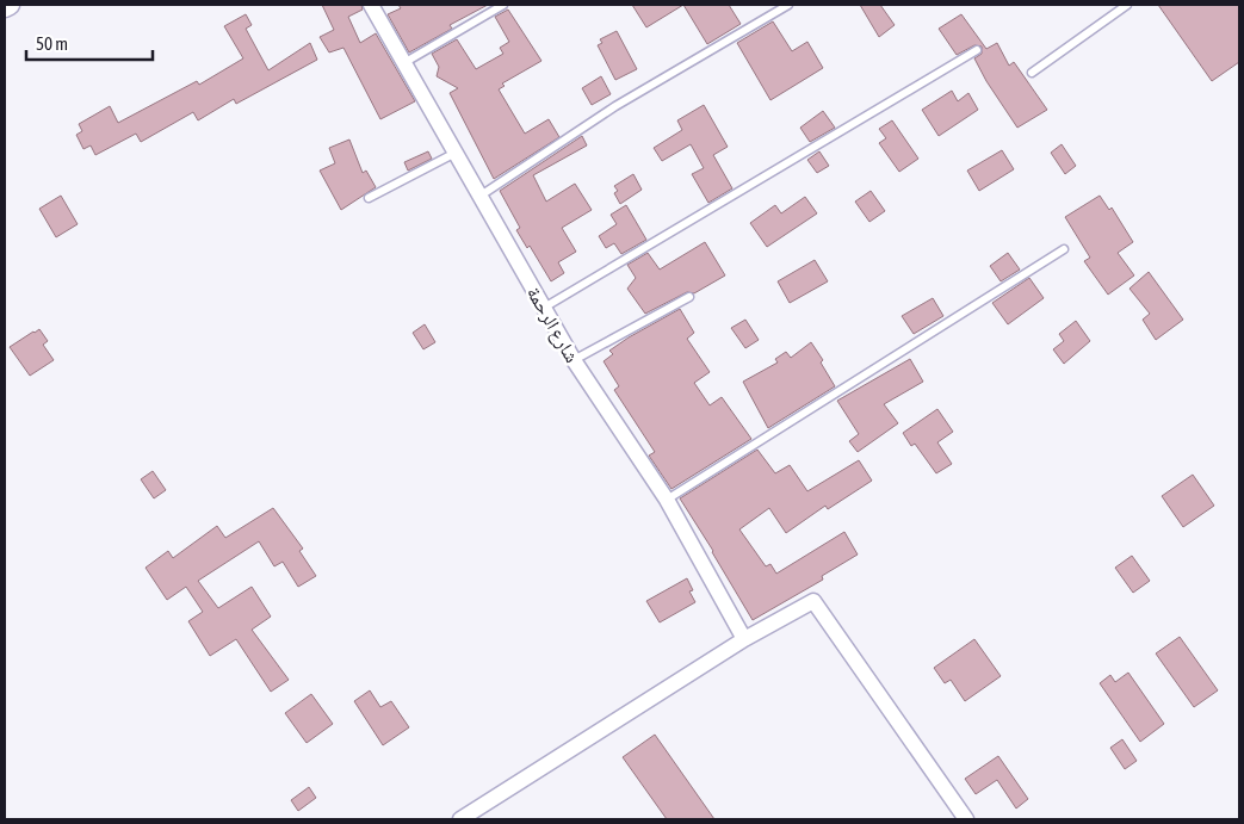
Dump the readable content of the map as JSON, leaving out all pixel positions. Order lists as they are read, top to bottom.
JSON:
{
  "streets": {
    "street": ["شارع الرحمة"]
  },
  "scale_bar": "50 m"
}
